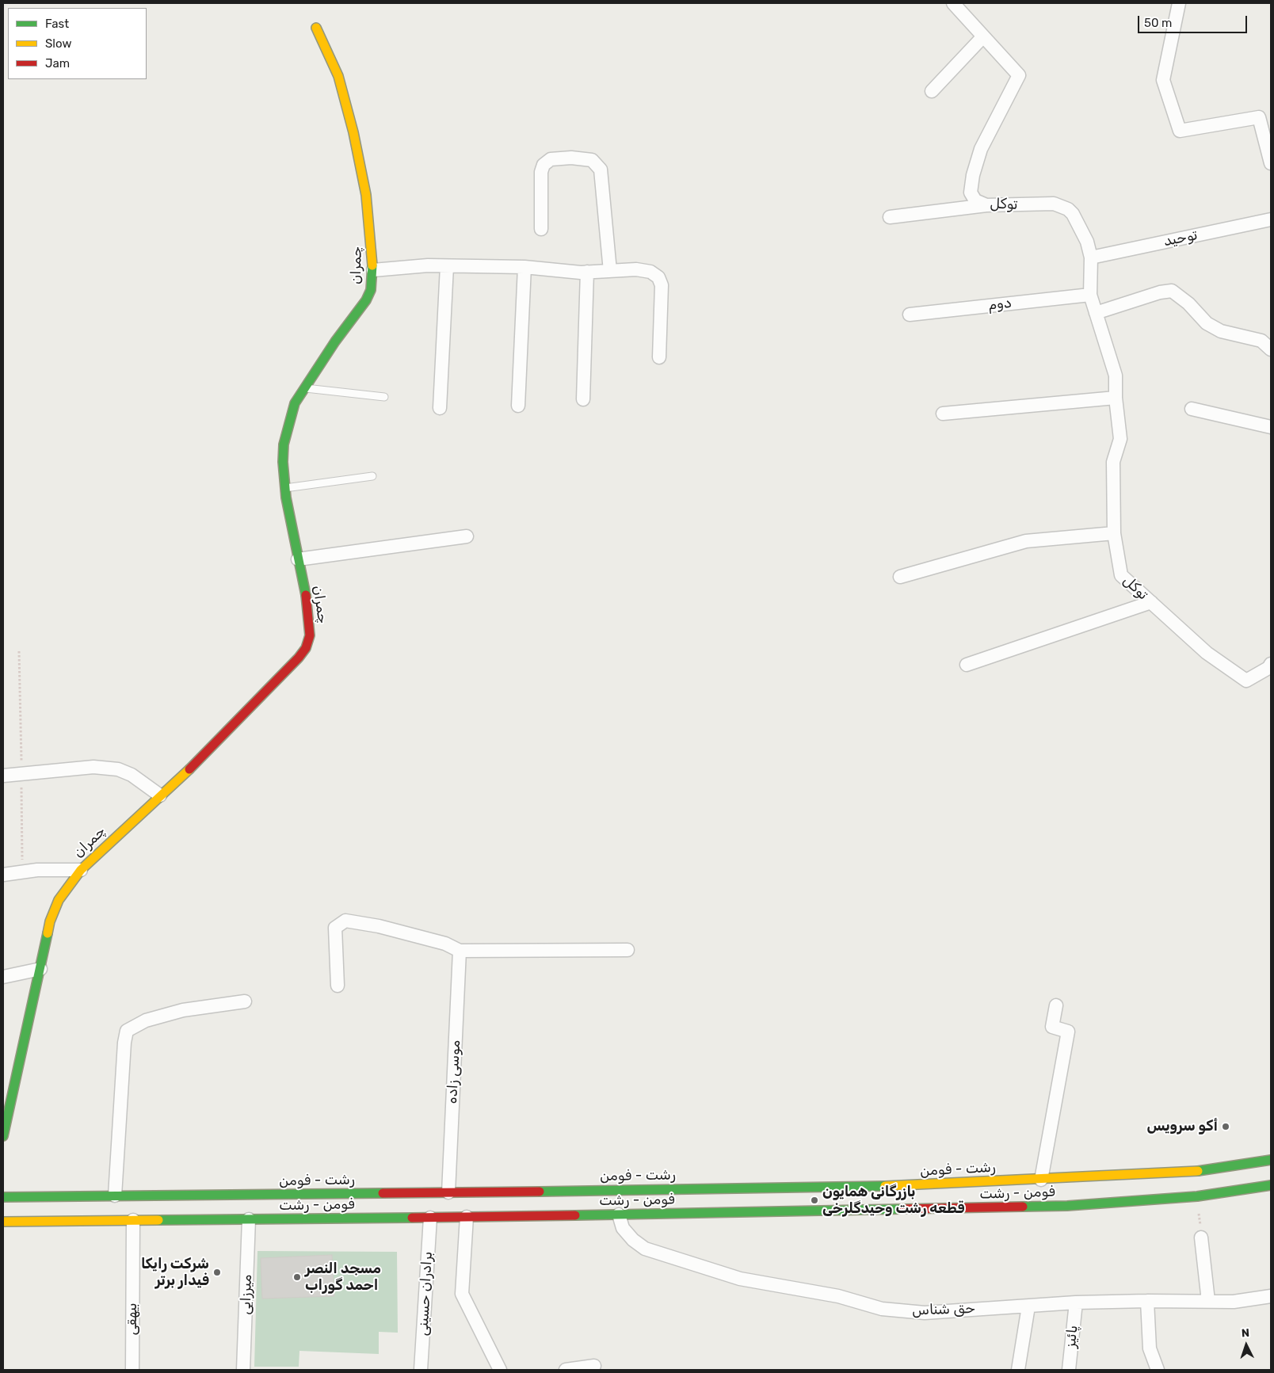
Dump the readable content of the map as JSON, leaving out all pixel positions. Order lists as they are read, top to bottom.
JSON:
{
  "streets": {
    "main road": ["چمران", "رشت - فومن", "فومن - رشت"],
    "street": [
      "توکل",
      "توحید",
      "دوم",
      "موسی زاده",
      "برادران حسینی",
      "میرزایی",
      "حق شناس",
      "بیهقی",
      "پائیز"
    ]
  },
  "crossings": [
    ["توکل", "توحید"],
    ["توکل", "دوم"],
    ["موسی زاده", "رشت - فومن"],
    ["فومن - رشت", "برادران حسینی"],
    ["فومن - رشت", "میرزایی"],
    ["فومن - رشت", "حق شناس"],
    ["فومن - رشت", "بیهقی"],
    ["حق شناس", "پائیز"]
  ],
  "places": [
    "أکو سرویس",
    "بازرگانی همایون قطعه رشت وحیدگلرخی",
    "شرکت رایکا فیدار برتر",
    "مسجد النصر احمد گوراب"
  ],
  "legend": ["Fast", "Slow", "Jam"],
  "scale_bar": "50 m",
  "north": "top"
}
